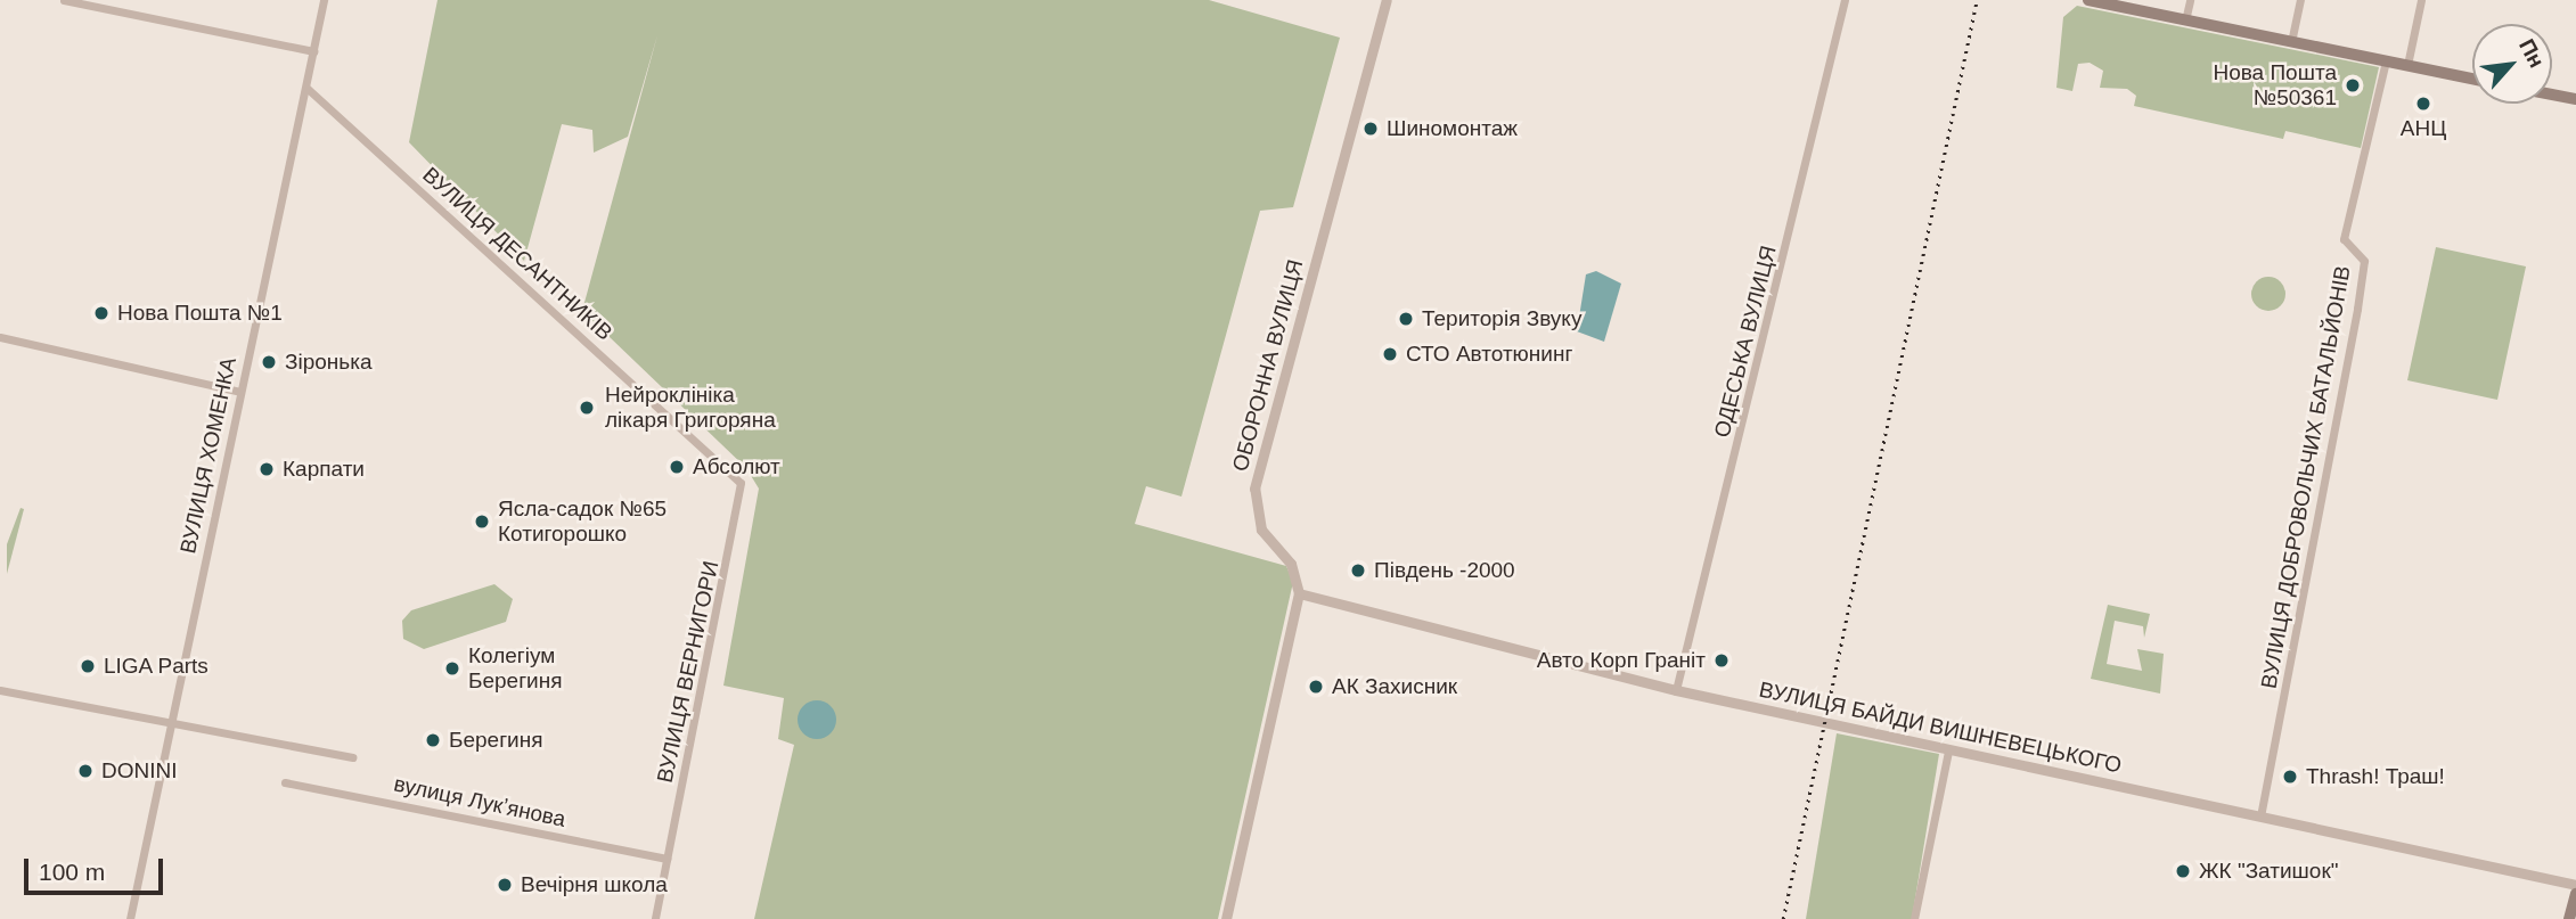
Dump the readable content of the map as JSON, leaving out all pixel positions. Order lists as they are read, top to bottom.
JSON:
{
  "streets": {
    "street": [
      "ВУЛИЦЯ ДЕСАНТНИКІВ",
      "ОДЕСЬКА ВУЛИЦЯ",
      "ОБОРОННА ВУЛИЦЯ",
      "ВУЛИЦЯ ХОМЕНКА",
      "ВУЛИЦЯ ДОБРОВОЛЬЧИХ БАТАЛЬЙОНІВ",
      "ВУЛИЦЯ ВЕРНИГОРИ",
      "ВУЛИЦЯ БАЙДИ ВИШНЕВЕЦЬКОГО",
      "вулиця Лукʼянова"
    ]
  },
  "crossings": [
    ["ВУЛИЦЯ ДЕСАНТНИКІВ", "ВУЛИЦЯ ХОМЕНКА"],
    ["ВУЛИЦЯ ДЕСАНТНИКІВ", "ВУЛИЦЯ ВЕРНИГОРИ"],
    ["ОДЕСЬКА ВУЛИЦЯ", "ВУЛИЦЯ БАЙДИ ВИШНЕВЕЦЬКОГО"],
    ["ОБОРОННА ВУЛИЦЯ", "ВУЛИЦЯ БАЙДИ ВИШНЕВЕЦЬКОГО"],
    ["ВУЛИЦЯ ДОБРОВОЛЬЧИХ БАТАЛЬЙОНІВ", "ВУЛИЦЯ БАЙДИ ВИШНЕВЕЦЬКОГО"],
    ["ВУЛИЦЯ ВЕРНИГОРИ", "вулиця Лукʼянова"]
  ],
  "places": [
    "Нова Пошта №50361",
    "АНЦ",
    "Шиномонтаж",
    "Нова Пошта №1",
    "Територія Звуку",
    "СТО Автотюнинг",
    "Зіронька",
    "Нейроклініка лікаря Григоряна",
    "Абсолют",
    "Карпати",
    "Ясла-садок №65 Котигорошко",
    "Південь -2000",
    "Авто Корп Граніт",
    "LIGA Parts",
    "Колегіум Берегиня",
    "АК Захисник",
    "Берегиня",
    "DONINI",
    "Thrash! Траш!",
    "ЖК \"Затишок\"",
    "Вечірня школа"
  ],
  "scale_bar": "100 m",
  "north": "top right"
}
